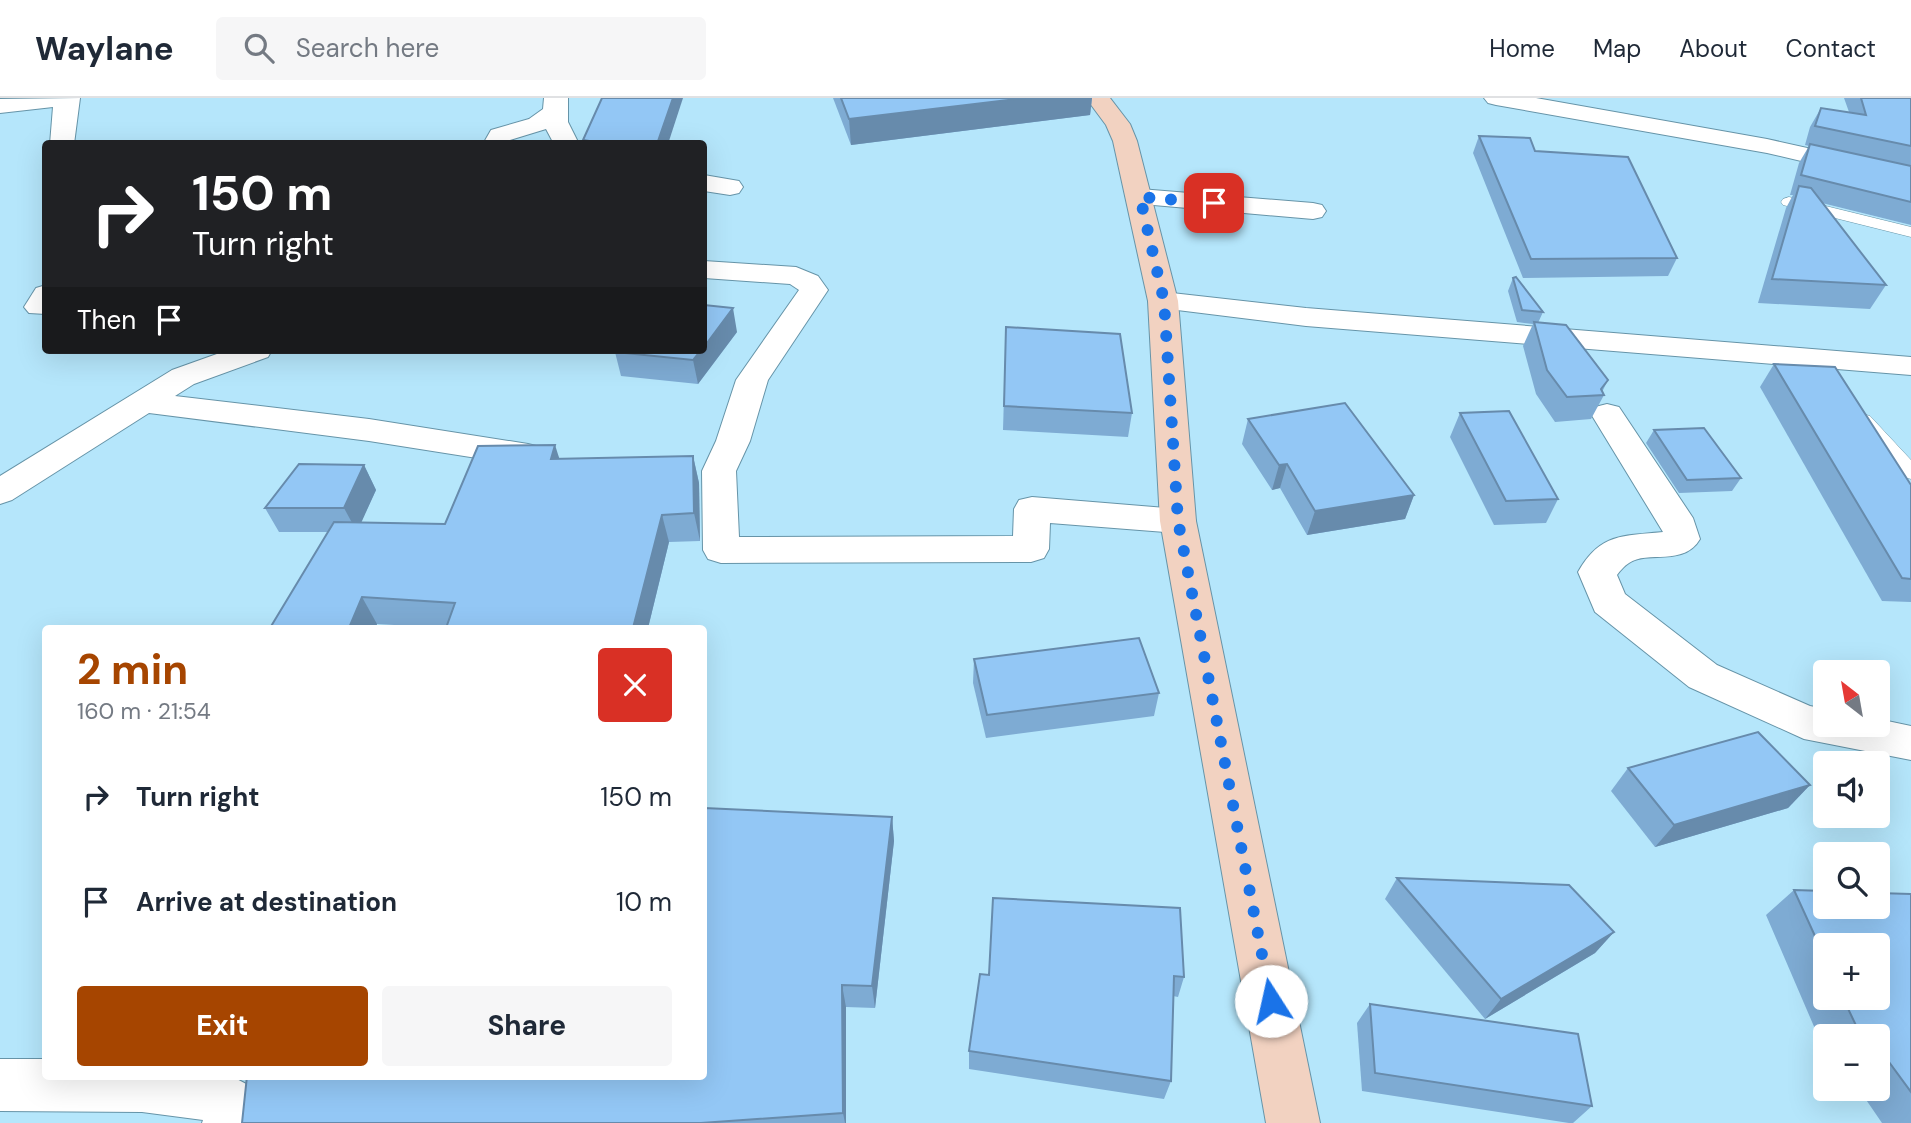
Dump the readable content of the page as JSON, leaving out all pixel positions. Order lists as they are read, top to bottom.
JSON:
{
  "north": "top left",
  "page": {
    "header": "Waylane",
    "search": "Search here",
    "nav": [
      "Home",
      "Map",
      "About",
      "Contact"
    ],
    "turn": ["150 m", "Turn right"],
    "then": "Then",
    "heading": ["2 min", "160 m · 21:54"],
    "map_buttons": ["+", "−"],
    "list": [
      {
        "name": "Turn right",
        "value": "150 m"
      },
      {
        "name": "Arrive at destination",
        "value": "10 m"
      }
    ],
    "buttons": ["Exit", "Share"]
  }
}
